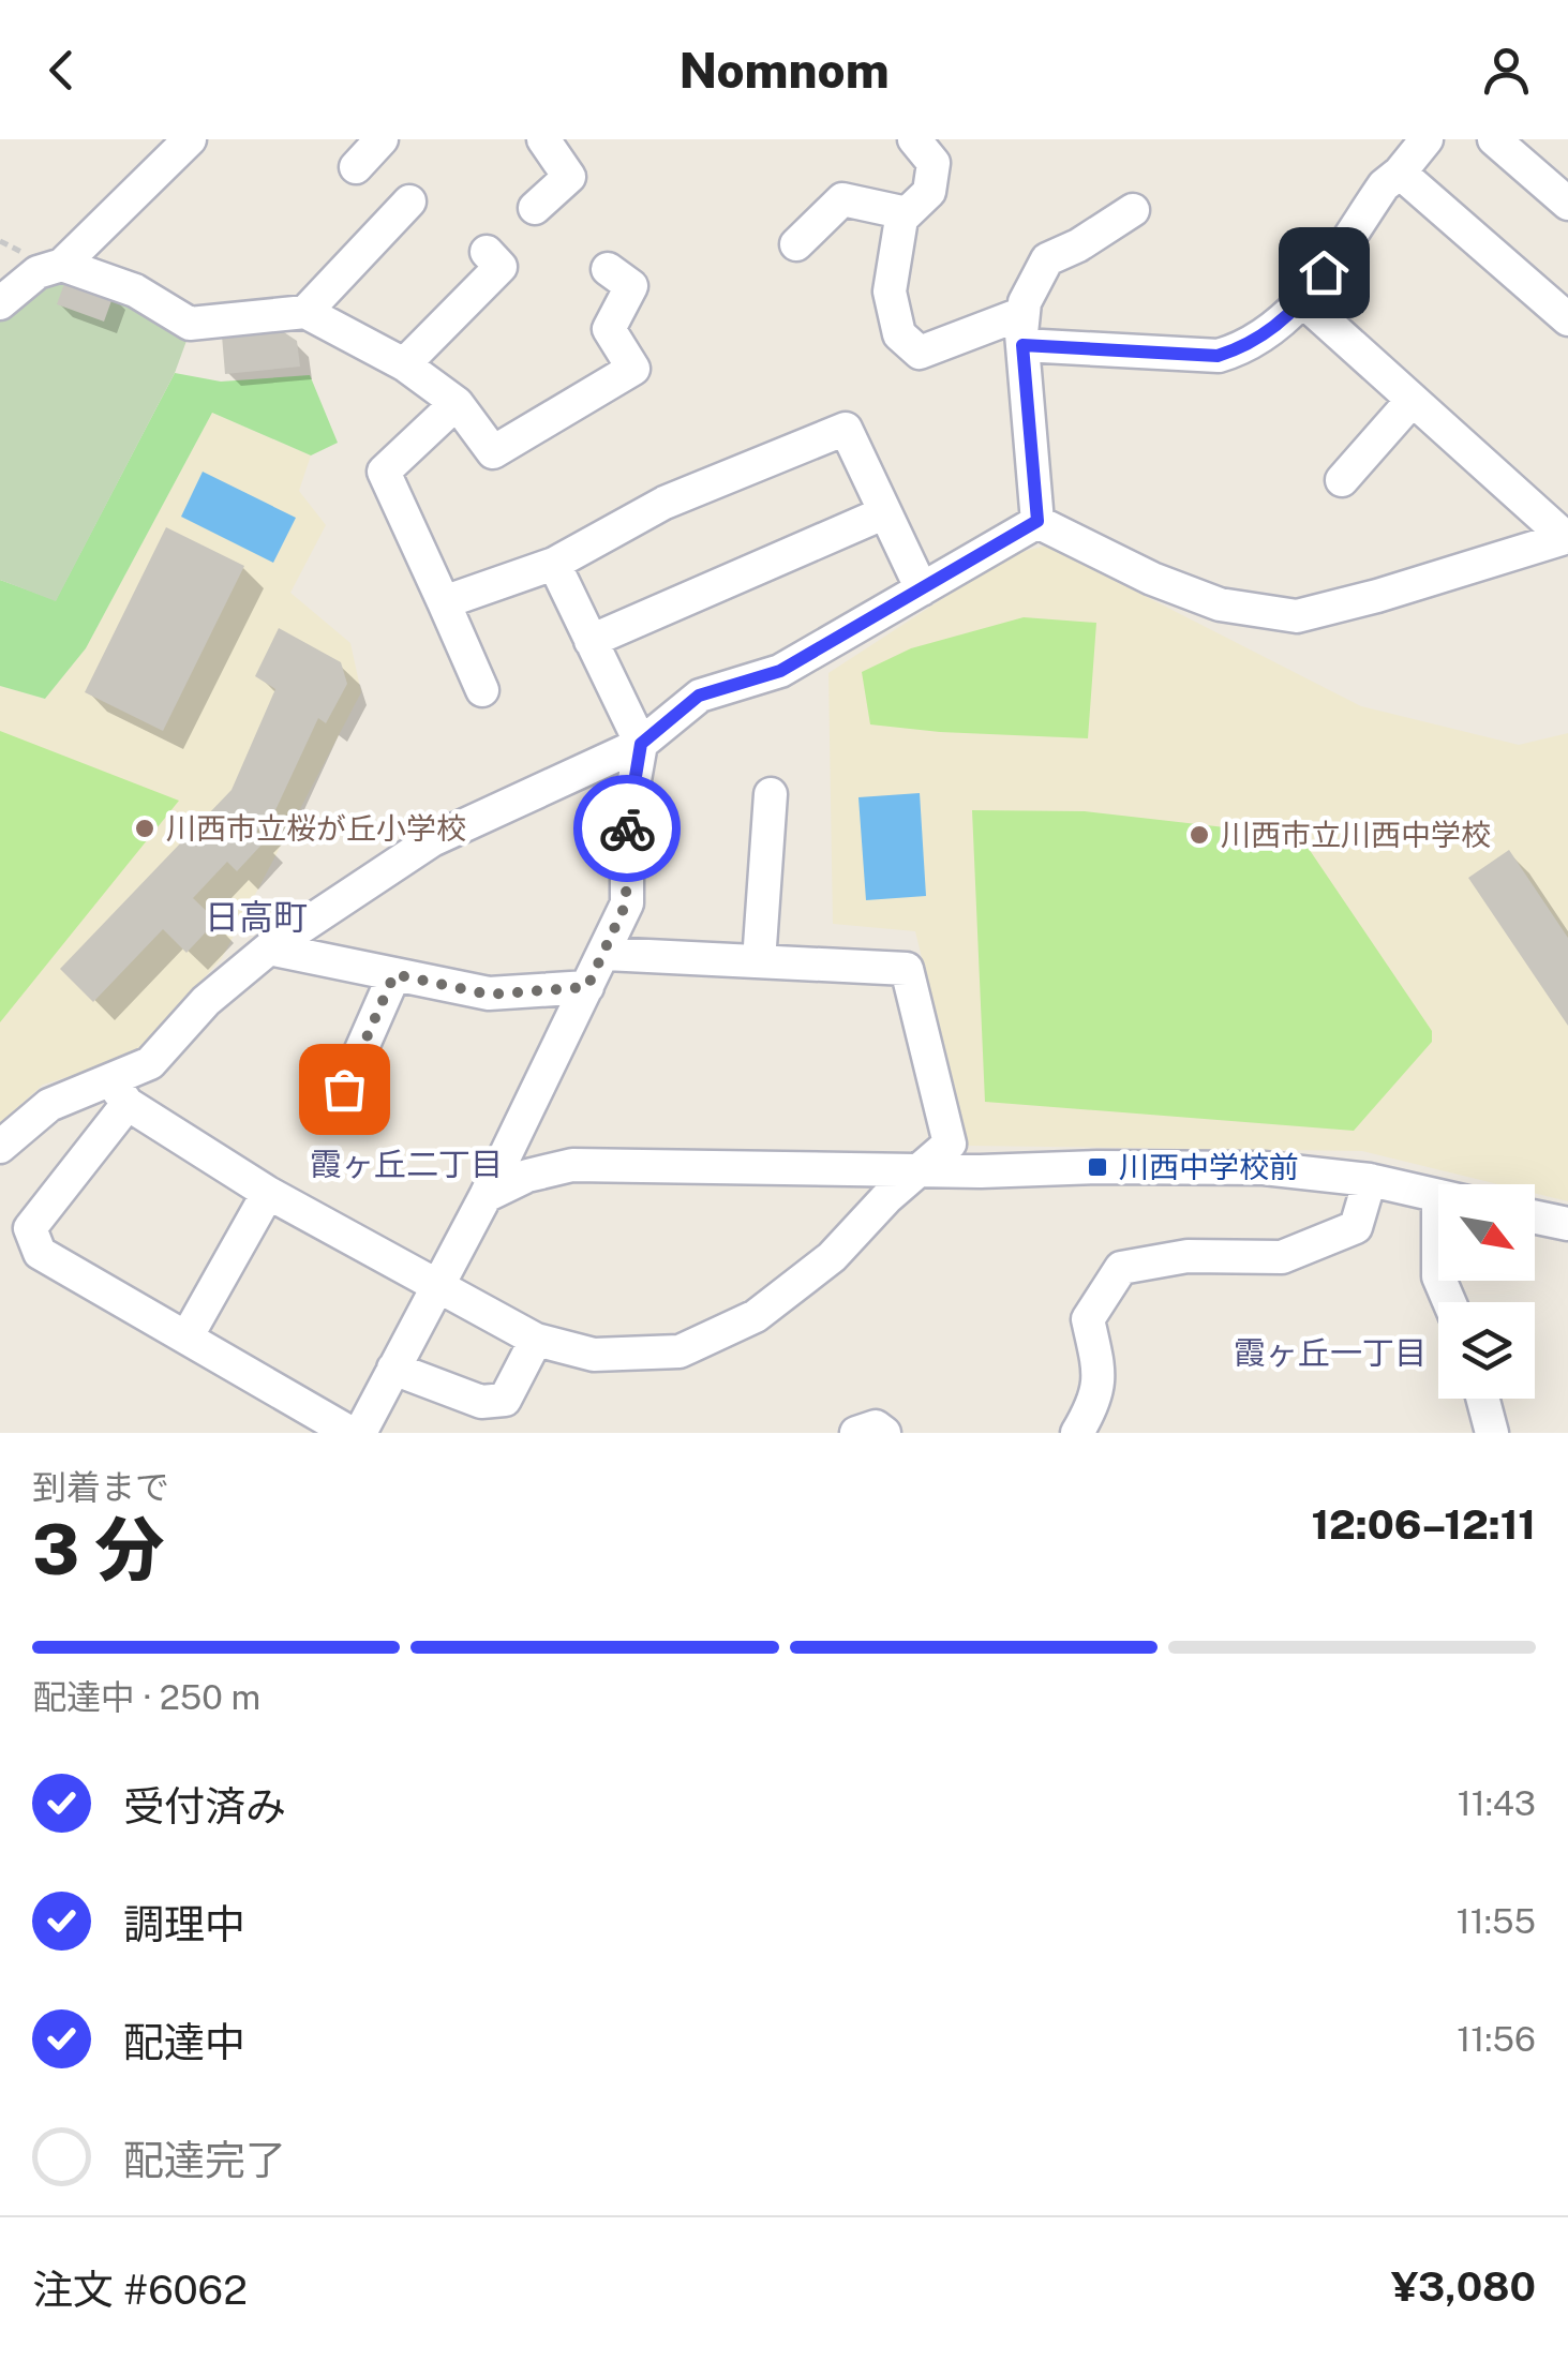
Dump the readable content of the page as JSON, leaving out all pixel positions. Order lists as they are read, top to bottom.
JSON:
{
  "districts": ["日高町", "霞ヶ丘二丁目", "霞ヶ丘一丁目"],
  "places": {
    "other": ["川西市立桜が丘小学校", "川西市立川西中学校"],
    "transit": ["川西中学校前"]
  },
  "north": "bottom right",
  "page": {
    "header": "Nomnom",
    "heading": ["3 分", "到着まで", "12:06–12:11"],
    "panel": ["注文 #6062", "¥3,080"],
    "bar": "配達中 · 250 m",
    "list": [
      ["受付済み", "11:43"],
      ["調理中", "11:55"],
      ["配達中", "11:56"],
      "配達完了"
    ]
  }
}
